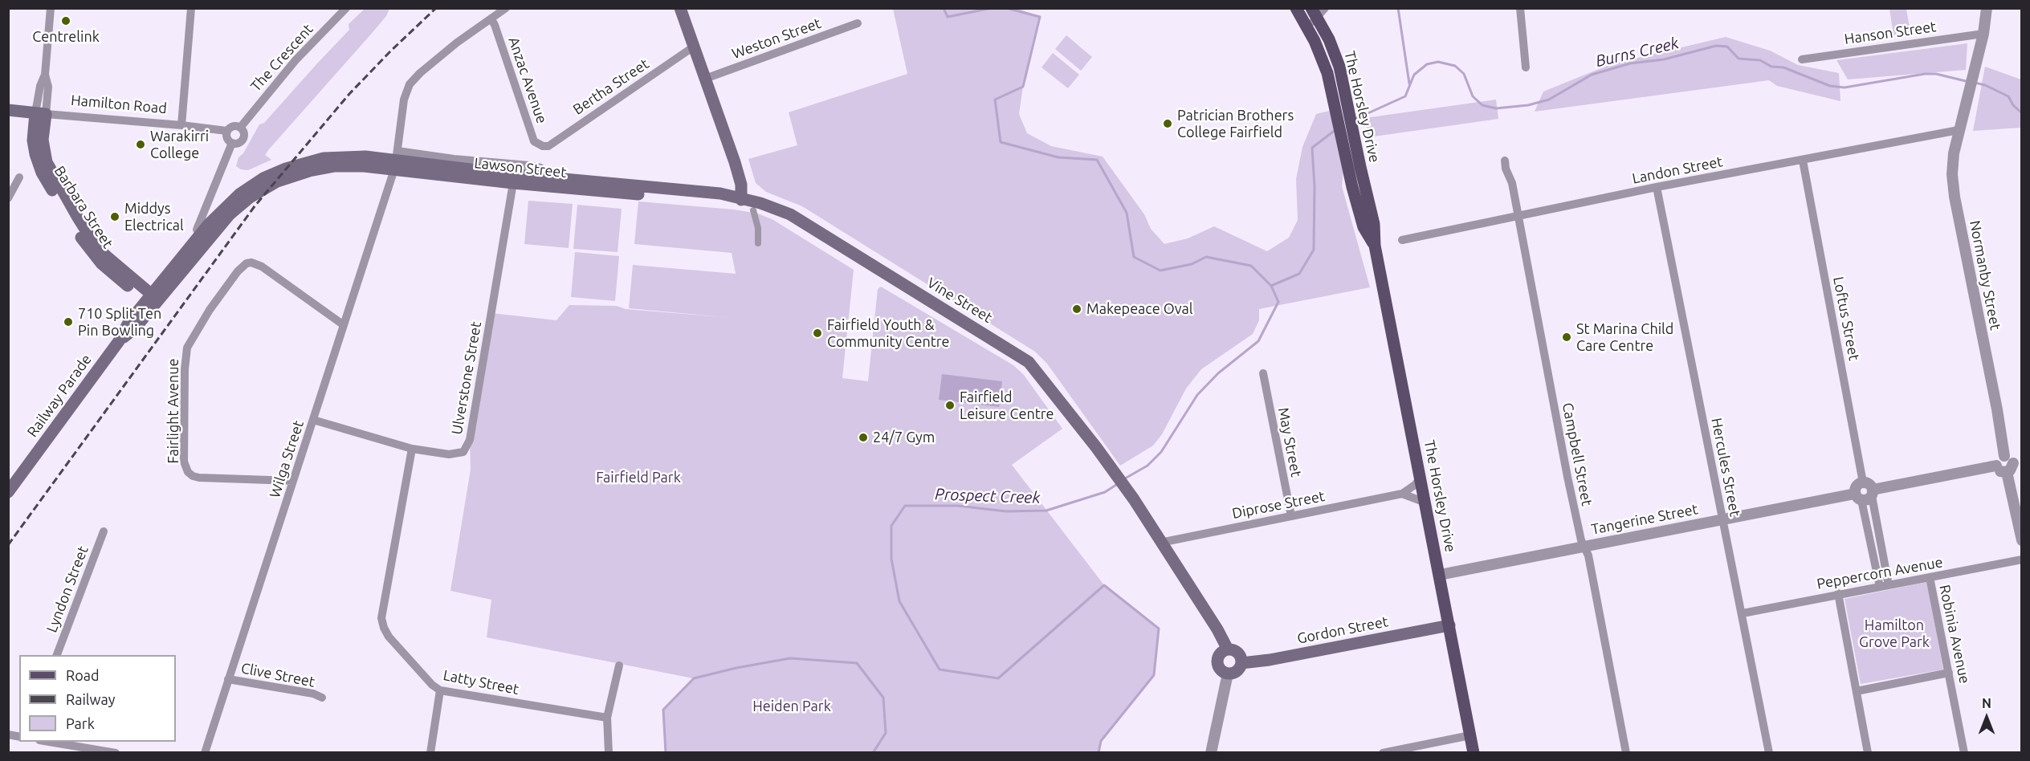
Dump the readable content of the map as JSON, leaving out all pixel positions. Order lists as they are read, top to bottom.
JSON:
{
  "streets": {
    "main road": [
      "Hamilton Road",
      "The Horsley Drive",
      "Lawson Street",
      "Barbara Street",
      "Vine Street",
      "Railway Parade",
      "Gordon Street"
    ],
    "street": [
      "Hanson Street",
      "Weston Street",
      "The Crescent",
      "Anzac Avenue",
      "Bertha Street",
      "Landon Street",
      "Normanby Street",
      "Loftus Street",
      "Ulverstone Street",
      "Fairlight Avenue",
      "May Street",
      "Campbell Street",
      "Wilga Street",
      "Hercules Street",
      "Diprose Street",
      "Tangerine Street",
      "Peppercorn Avenue",
      "Lyndon Street",
      "Robinia Avenue",
      "Clive Street",
      "Latty Street"
    ]
  },
  "crossings": [
    ["Hanson Street", "Normanby Street"],
    ["The Crescent", "Hamilton Road"],
    ["Anzac Avenue", "Bertha Street"],
    ["Anzac Avenue", "Lawson Street"],
    ["Hamilton Road", "Barbara Street"],
    ["The Horsley Drive", "Diprose Street"],
    ["The Horsley Drive", "Tangerine Street"],
    ["The Horsley Drive", "Gordon Street"],
    ["Lawson Street", "Barbara Street"],
    ["Lawson Street", "Vine Street"],
    ["Lawson Street", "Ulverstone Street"],
    ["Lawson Street", "Railway Parade"],
    ["Landon Street", "Normanby Street"],
    ["Landon Street", "Loftus Street"],
    ["Landon Street", "Campbell Street"],
    ["Landon Street", "Hercules Street"],
    ["Barbara Street", "Railway Parade"],
    ["Normanby Street", "Tangerine Street"],
    ["Vine Street", "Diprose Street"],
    ["Vine Street", "Gordon Street"],
    ["Ulverstone Street", "Wilga Street"],
    ["Ulverstone Street", "Latty Street"],
    ["Fairlight Avenue", "Wilga Street"],
    ["May Street", "Diprose Street"],
    ["Campbell Street", "Tangerine Street"],
    ["Wilga Street", "Clive Street"],
    ["Hercules Street", "Tangerine Street"],
    ["Hercules Street", "Peppercorn Avenue"],
    ["Peppercorn Avenue", "Robinia Avenue"]
  ],
  "water": ["Burns Creek", "Prospect Creek"],
  "parks": ["Fairfield Park", "Hamilton Grove Park", "Heiden Park"],
  "places": [
    "Centrelink",
    "Patrician Brothers College Fairfield",
    "Warakirri College",
    "Middys Electrical",
    "Makepeace Oval",
    "710 Split Ten Pin Bowling",
    "Fairfield Youth & Community Centre",
    "St Marina Child Care Centre",
    "Fairfield Leisure Centre",
    "24/7 Gym"
  ],
  "legend": ["Road", "Railway", "Park"],
  "north": "top"
}
